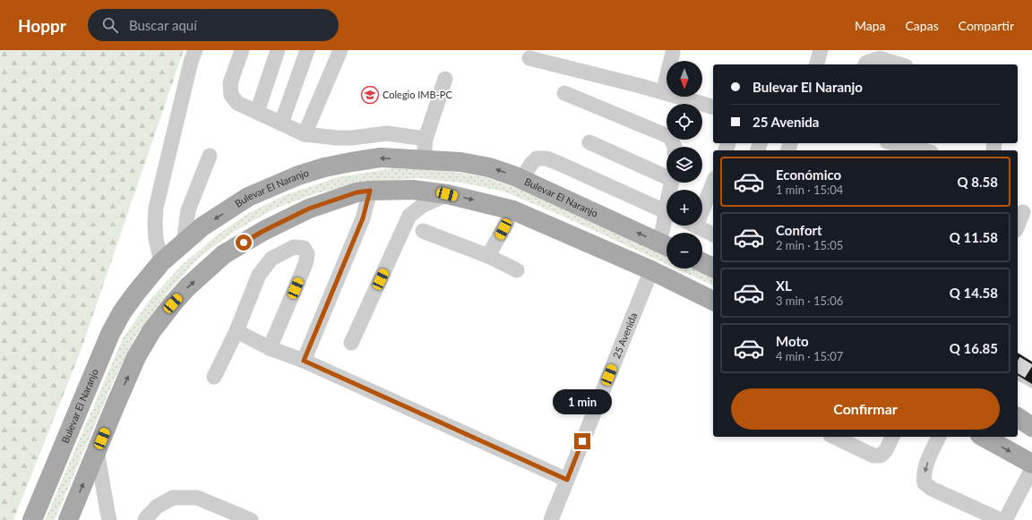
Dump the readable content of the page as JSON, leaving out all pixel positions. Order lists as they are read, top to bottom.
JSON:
{
  "streets": {
    "main road": ["Bulevar El Naranjo"],
    "street": ["25 Avenida"]
  },
  "places": {
    "school or university": ["Colegio IMB-PC"]
  },
  "north": "bottom",
  "page": {
    "header": "Hoppr",
    "search": "Buscar aquí",
    "nav": ["Mapa", "Capas", "Compartir"],
    "map_buttons": ["+", "−"],
    "banner": ["Bulevar El Naranjo", "25 Avenida"],
    "list": [
      {
        "name": "Económico",
        "note": "1 min · 15:04",
        "value": "Q 8.58"
      },
      {
        "name": "Confort",
        "note": "2 min · 15:05",
        "value": "Q 11.58"
      },
      {
        "name": "XL",
        "note": "3 min · 15:06",
        "value": "Q 14.58"
      },
      {
        "name": "Moto",
        "note": "4 min · 15:07",
        "value": "Q 16.85"
      }
    ],
    "buttons": "Confirmar",
    "bubble": "1 min"
  }
}
